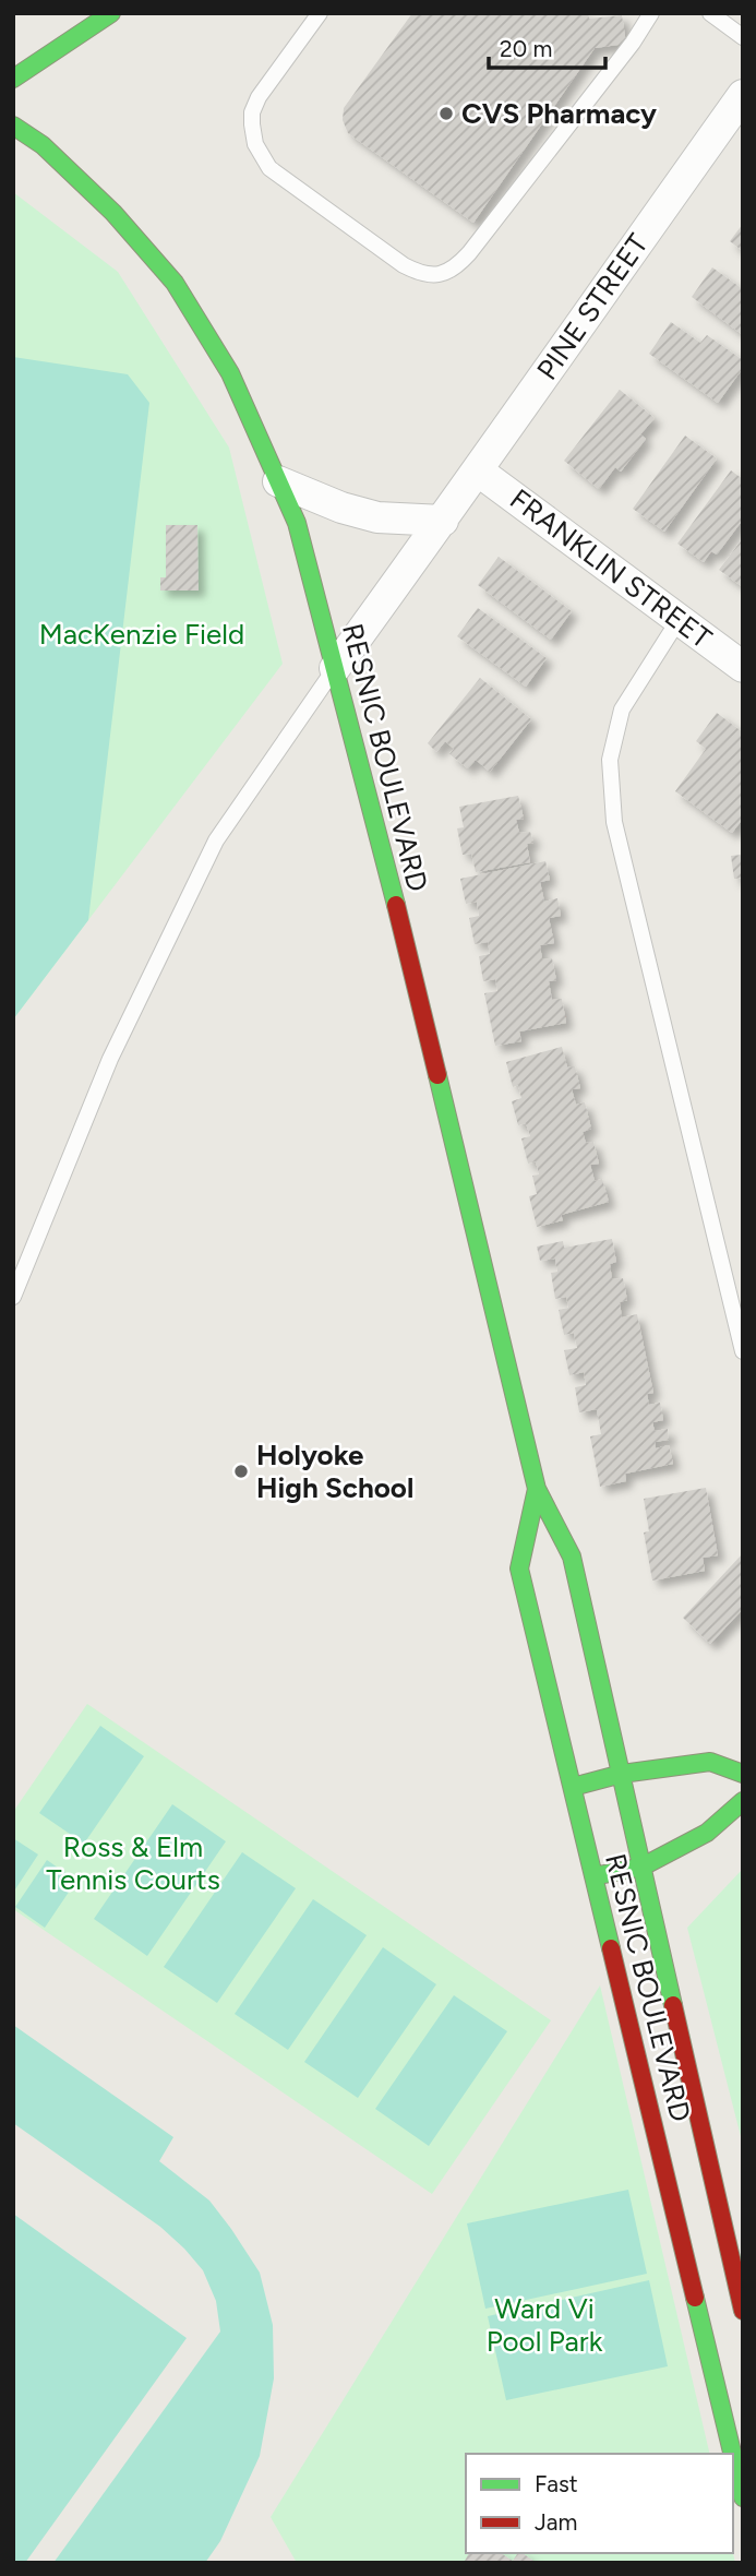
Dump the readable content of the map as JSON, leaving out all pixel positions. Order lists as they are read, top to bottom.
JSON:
{
  "streets": {
    "main road": ["RESNIC BOULEVARD"],
    "street": ["PINE STREET", "FRANKLIN STREET"]
  },
  "crossings": [
    ["PINE STREET", "FRANKLIN STREET"],
    ["PINE STREET", "RESNIC BOULEVARD"]
  ],
  "parks": ["MacKenzie Field", "Ross & Elm Tennis Courts", "Ward Vi Pool Park"],
  "places": ["CVS Pharmacy", "Holyoke High School"],
  "legend": ["Fast", "Jam"],
  "scale_bar": "20 m"
}
